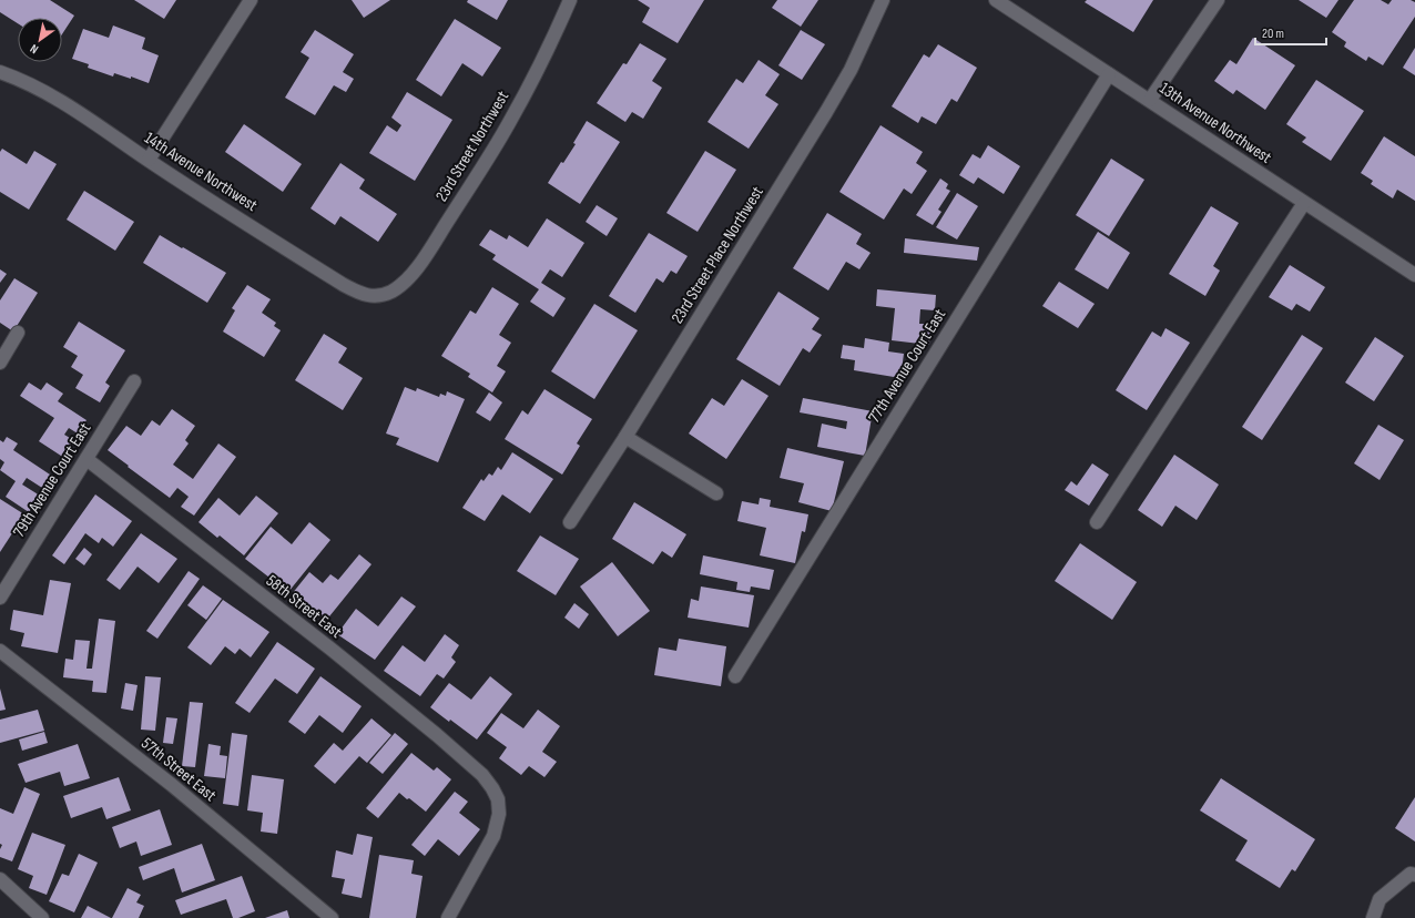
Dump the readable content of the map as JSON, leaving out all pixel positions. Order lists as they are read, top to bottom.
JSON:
{
  "streets": {
    "street": [
      "13th Avenue Northwest",
      "23rd Street Northwest",
      "14th Avenue Northwest",
      "23rd Street Place Northwest",
      "77th Avenue Court East",
      "79th Avenue Court East",
      "58th Street East",
      "57th Street East"
    ]
  },
  "crossings": [
    ["13th Avenue Northwest", "77th Avenue Court East"],
    ["23rd Street Northwest", "14th Avenue Northwest"],
    ["79th Avenue Court East", "58th Street East"]
  ],
  "scale_bar": "20 m",
  "north": "bottom left"
}
